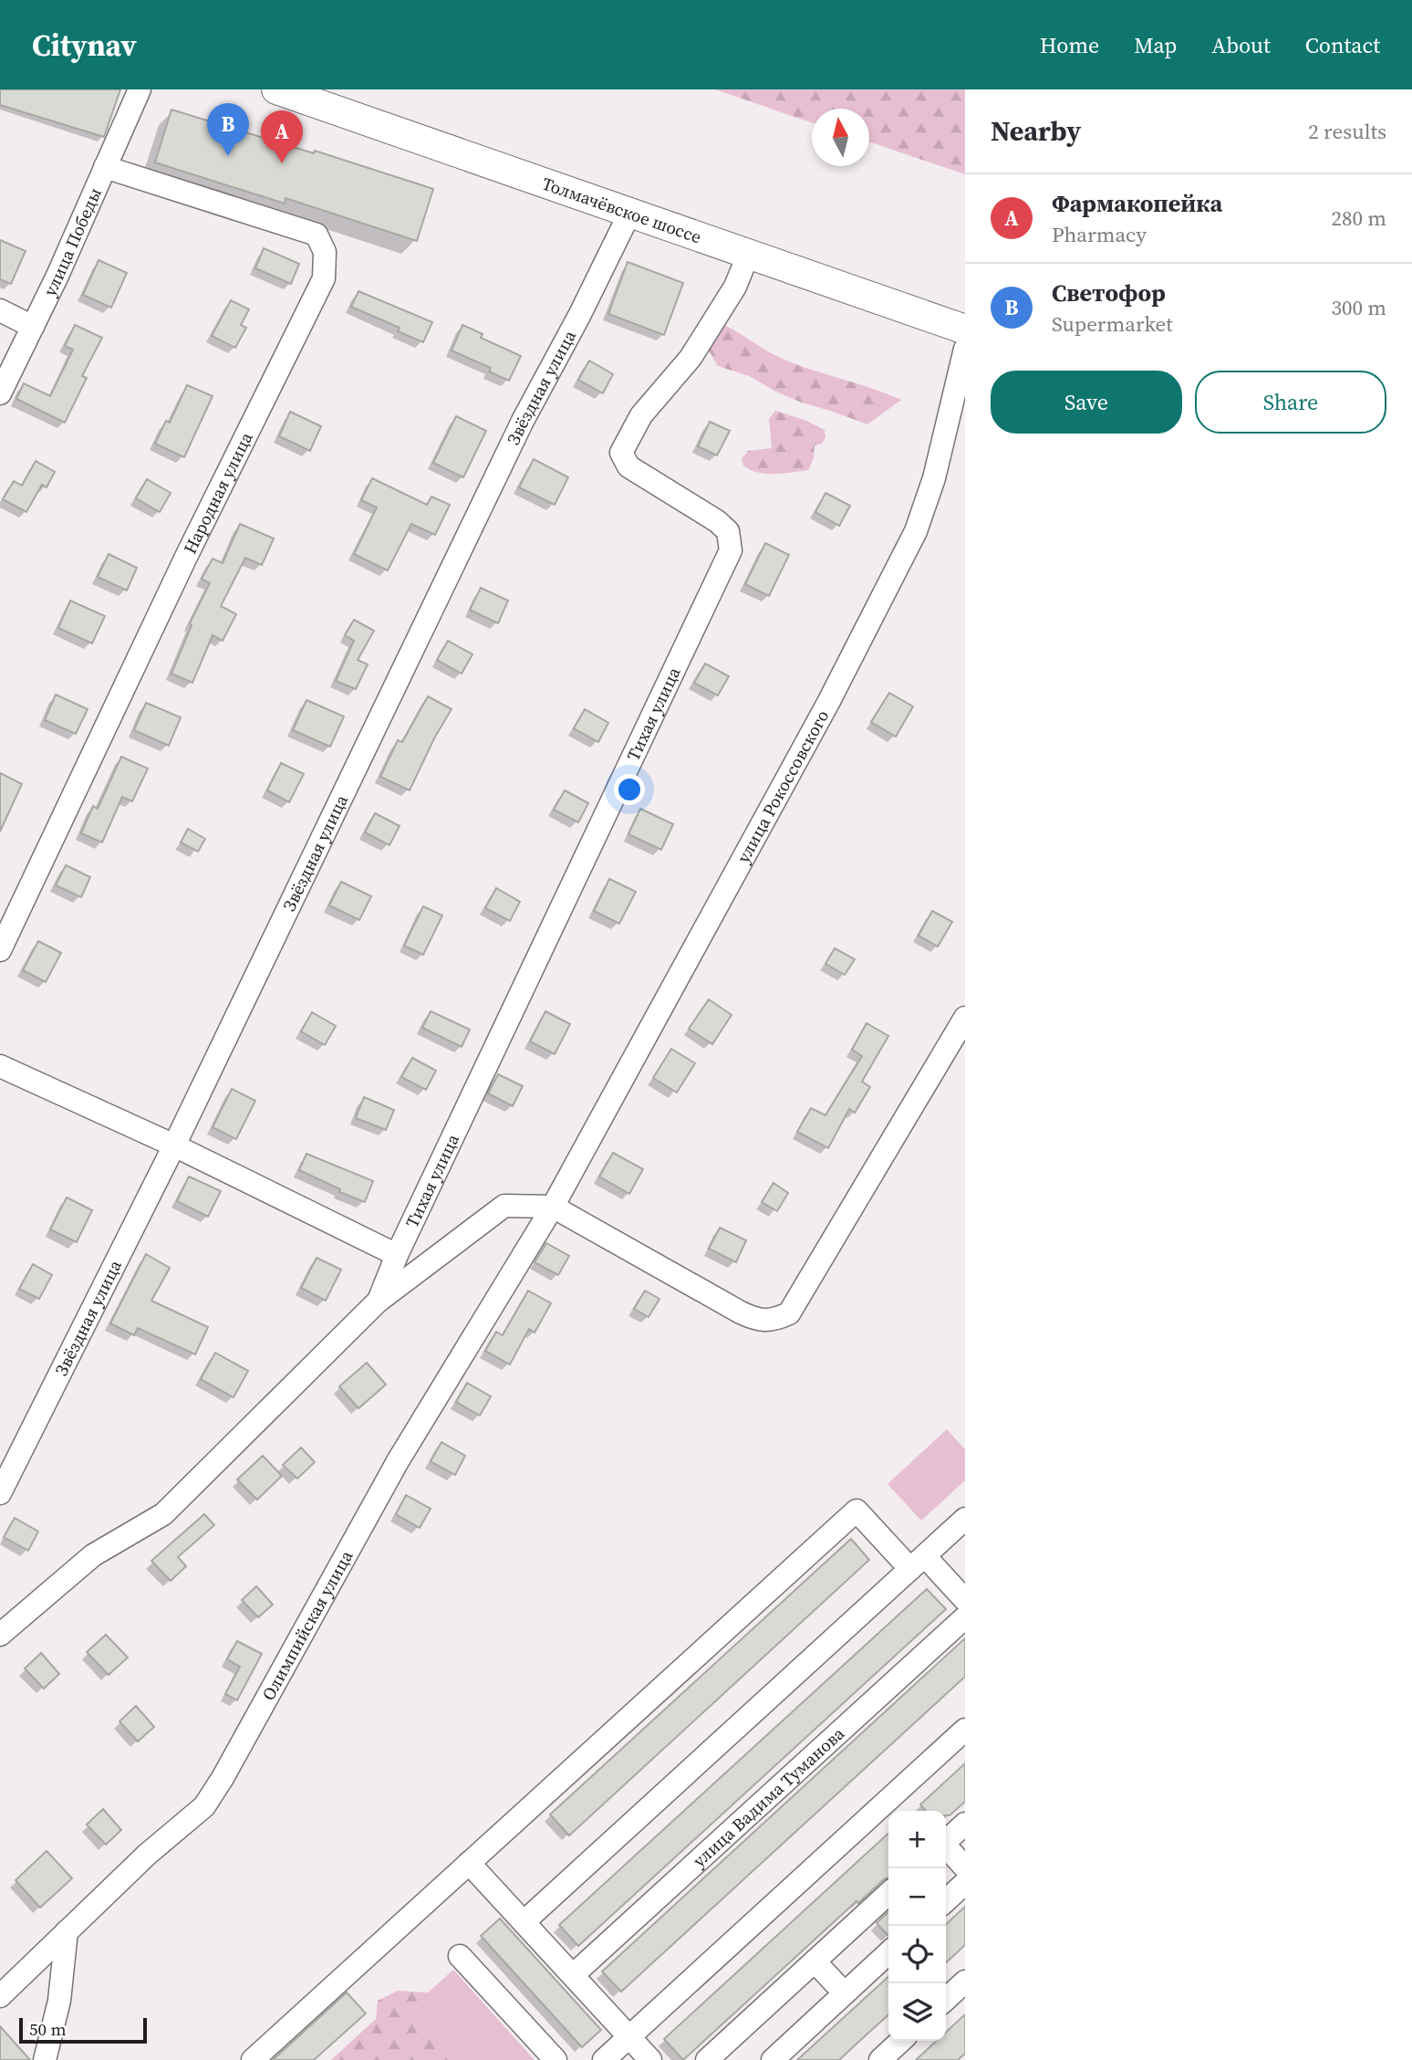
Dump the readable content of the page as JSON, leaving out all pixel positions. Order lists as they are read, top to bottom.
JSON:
{
  "streets": {
    "main road": ["Толмачёвское шоссе"],
    "street": [
      "улица Победы",
      "Звёздная улица",
      "Народная улица",
      "Тихая улица",
      "улица Рокоссовского",
      "Олимпийская улица",
      "улица Вадима Туманова"
    ]
  },
  "crossings": [
    ["Толмачёвское шоссе", "Звёздная улица"],
    ["Толмачёвское шоссе", "Тихая улица"],
    ["улица Победы", "Народная улица"],
    ["улица Рокоссовского", "Олимпийская улица"]
  ],
  "scale_bar": "50 m",
  "north": "top",
  "page": {
    "header": "Citynav",
    "nav": [
      "Home",
      "Map",
      "About",
      "Contact"
    ],
    "heading": ["Nearby", "2 results"],
    "pins": ["B", "A"],
    "list": [
      {
        "mark": "A",
        "name": "Фармакопейка",
        "note": "Pharmacy",
        "value": "280 m"
      },
      {
        "mark": "B",
        "name": "Светофор",
        "note": "Supermarket",
        "value": "300 m"
      }
    ],
    "buttons": ["Save", "Share"],
    "map_buttons": ["+", "−"],
    "scale": "50 m"
  }
}
